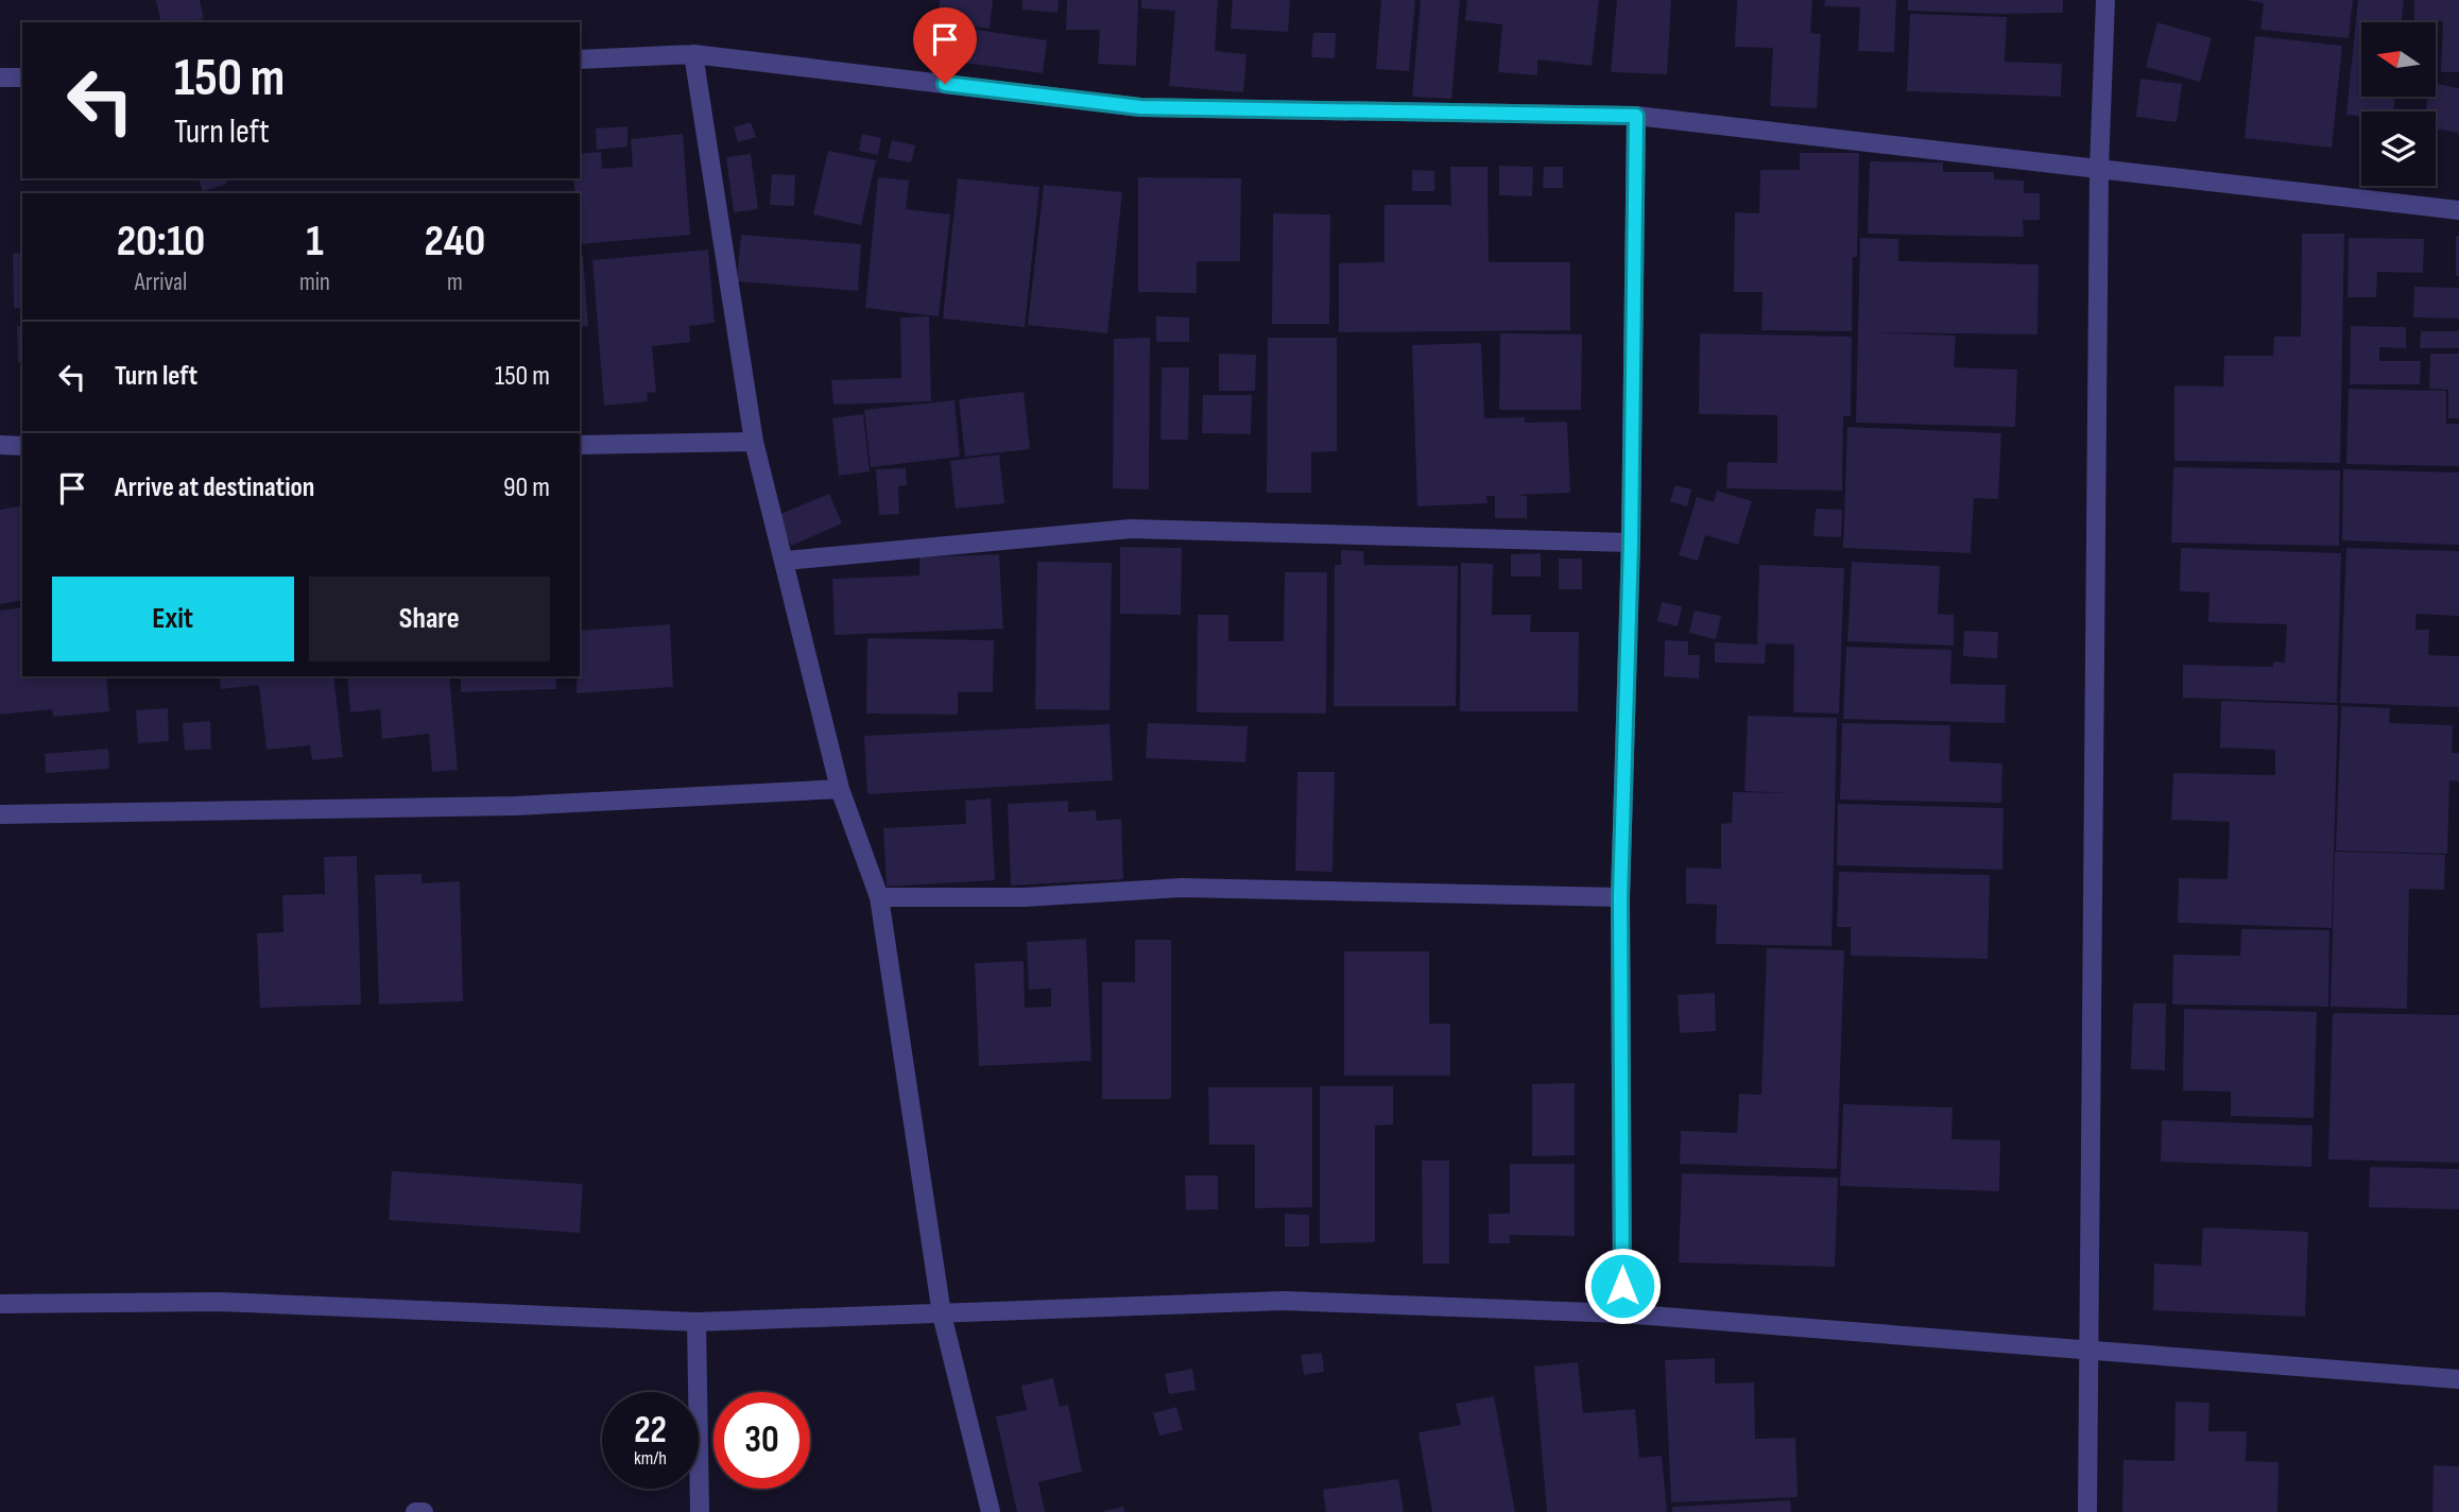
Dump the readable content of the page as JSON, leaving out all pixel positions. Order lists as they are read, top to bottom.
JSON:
{
  "north": "left",
  "page": {
    "turn": ["150 m", "Turn left"],
    "eta": [
      "20:10",
      "Arrival",
      "1",
      "min",
      "240",
      "m"
    ],
    "list": [
      {
        "name": "Turn left",
        "value": "150 m"
      },
      {
        "name": "Arrive at destination",
        "value": "90 m"
      }
    ],
    "buttons": ["Exit", "Share"],
    "speed": "22 km/h",
    "limit": "30"
  }
}
